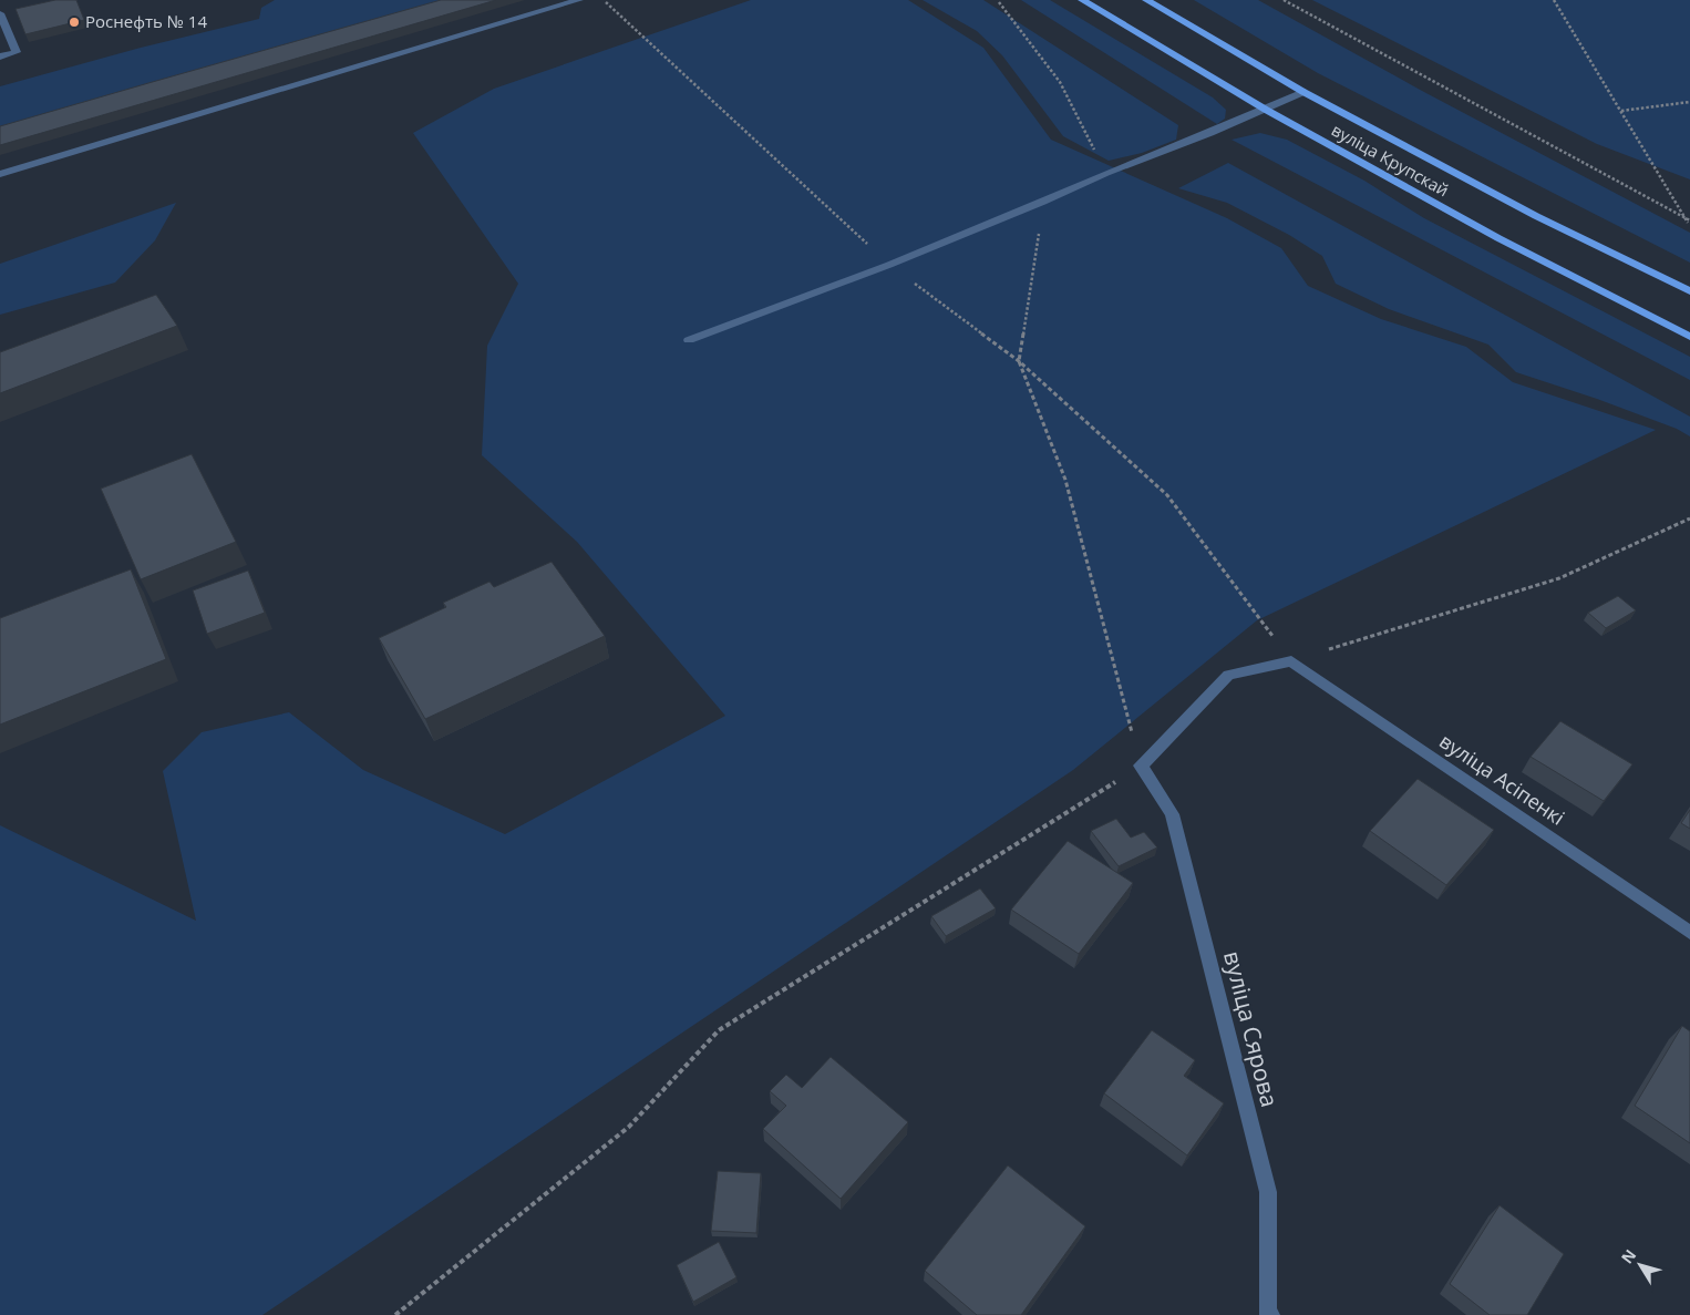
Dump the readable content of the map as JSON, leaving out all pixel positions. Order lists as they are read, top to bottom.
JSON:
{
  "streets": {
    "main road": ["вуліца Крупскай"],
    "street": ["вуліца Асіпенкі", "вуліца Сярова"]
  },
  "places": ["Роснефть № 14"],
  "north": "top left"
}
